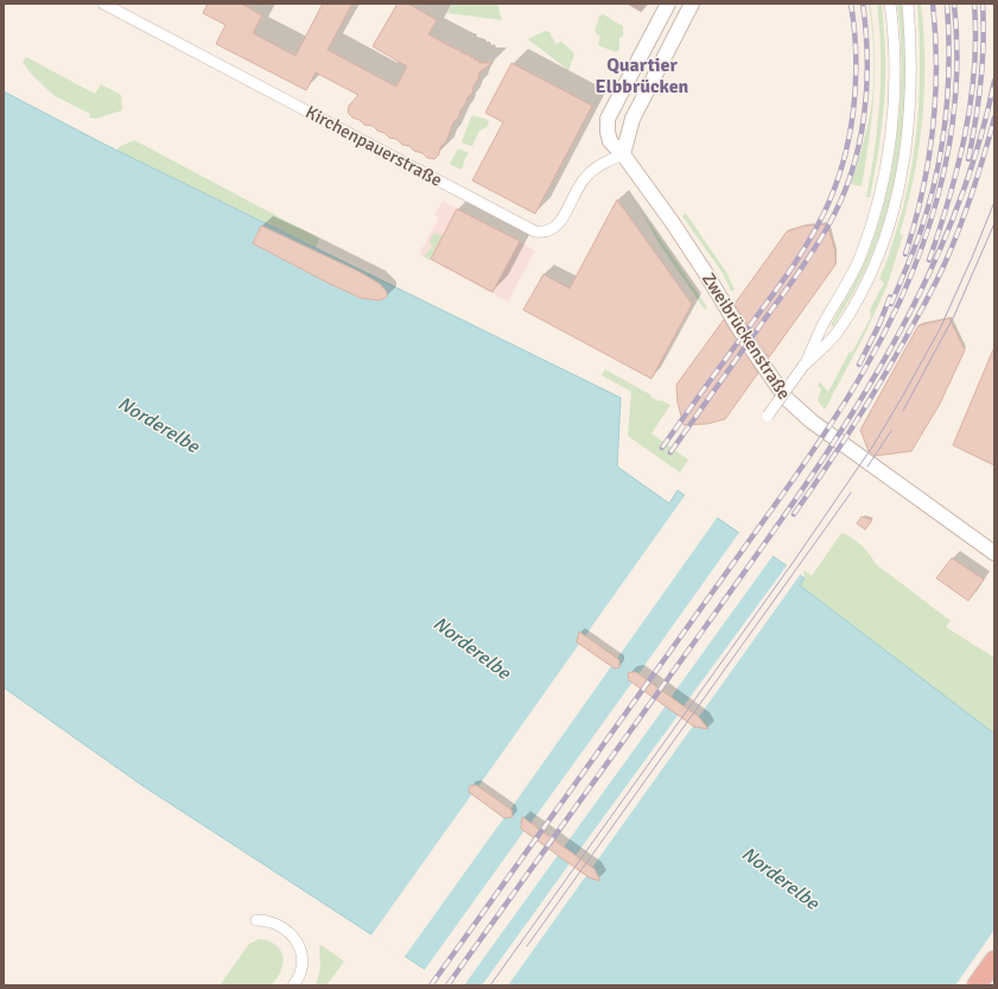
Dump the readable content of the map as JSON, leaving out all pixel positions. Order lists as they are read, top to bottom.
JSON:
{
  "streets": {
    "main road": ["Zweibrückenstraße"],
    "street": ["Kirchenpauerstraße"]
  },
  "crossings": [
    ["Kirchenpauerstraße", "Zweibrückenstraße"]
  ],
  "districts": ["Quartier Elbbrücken"],
  "water": ["Norderelbe"]
}
